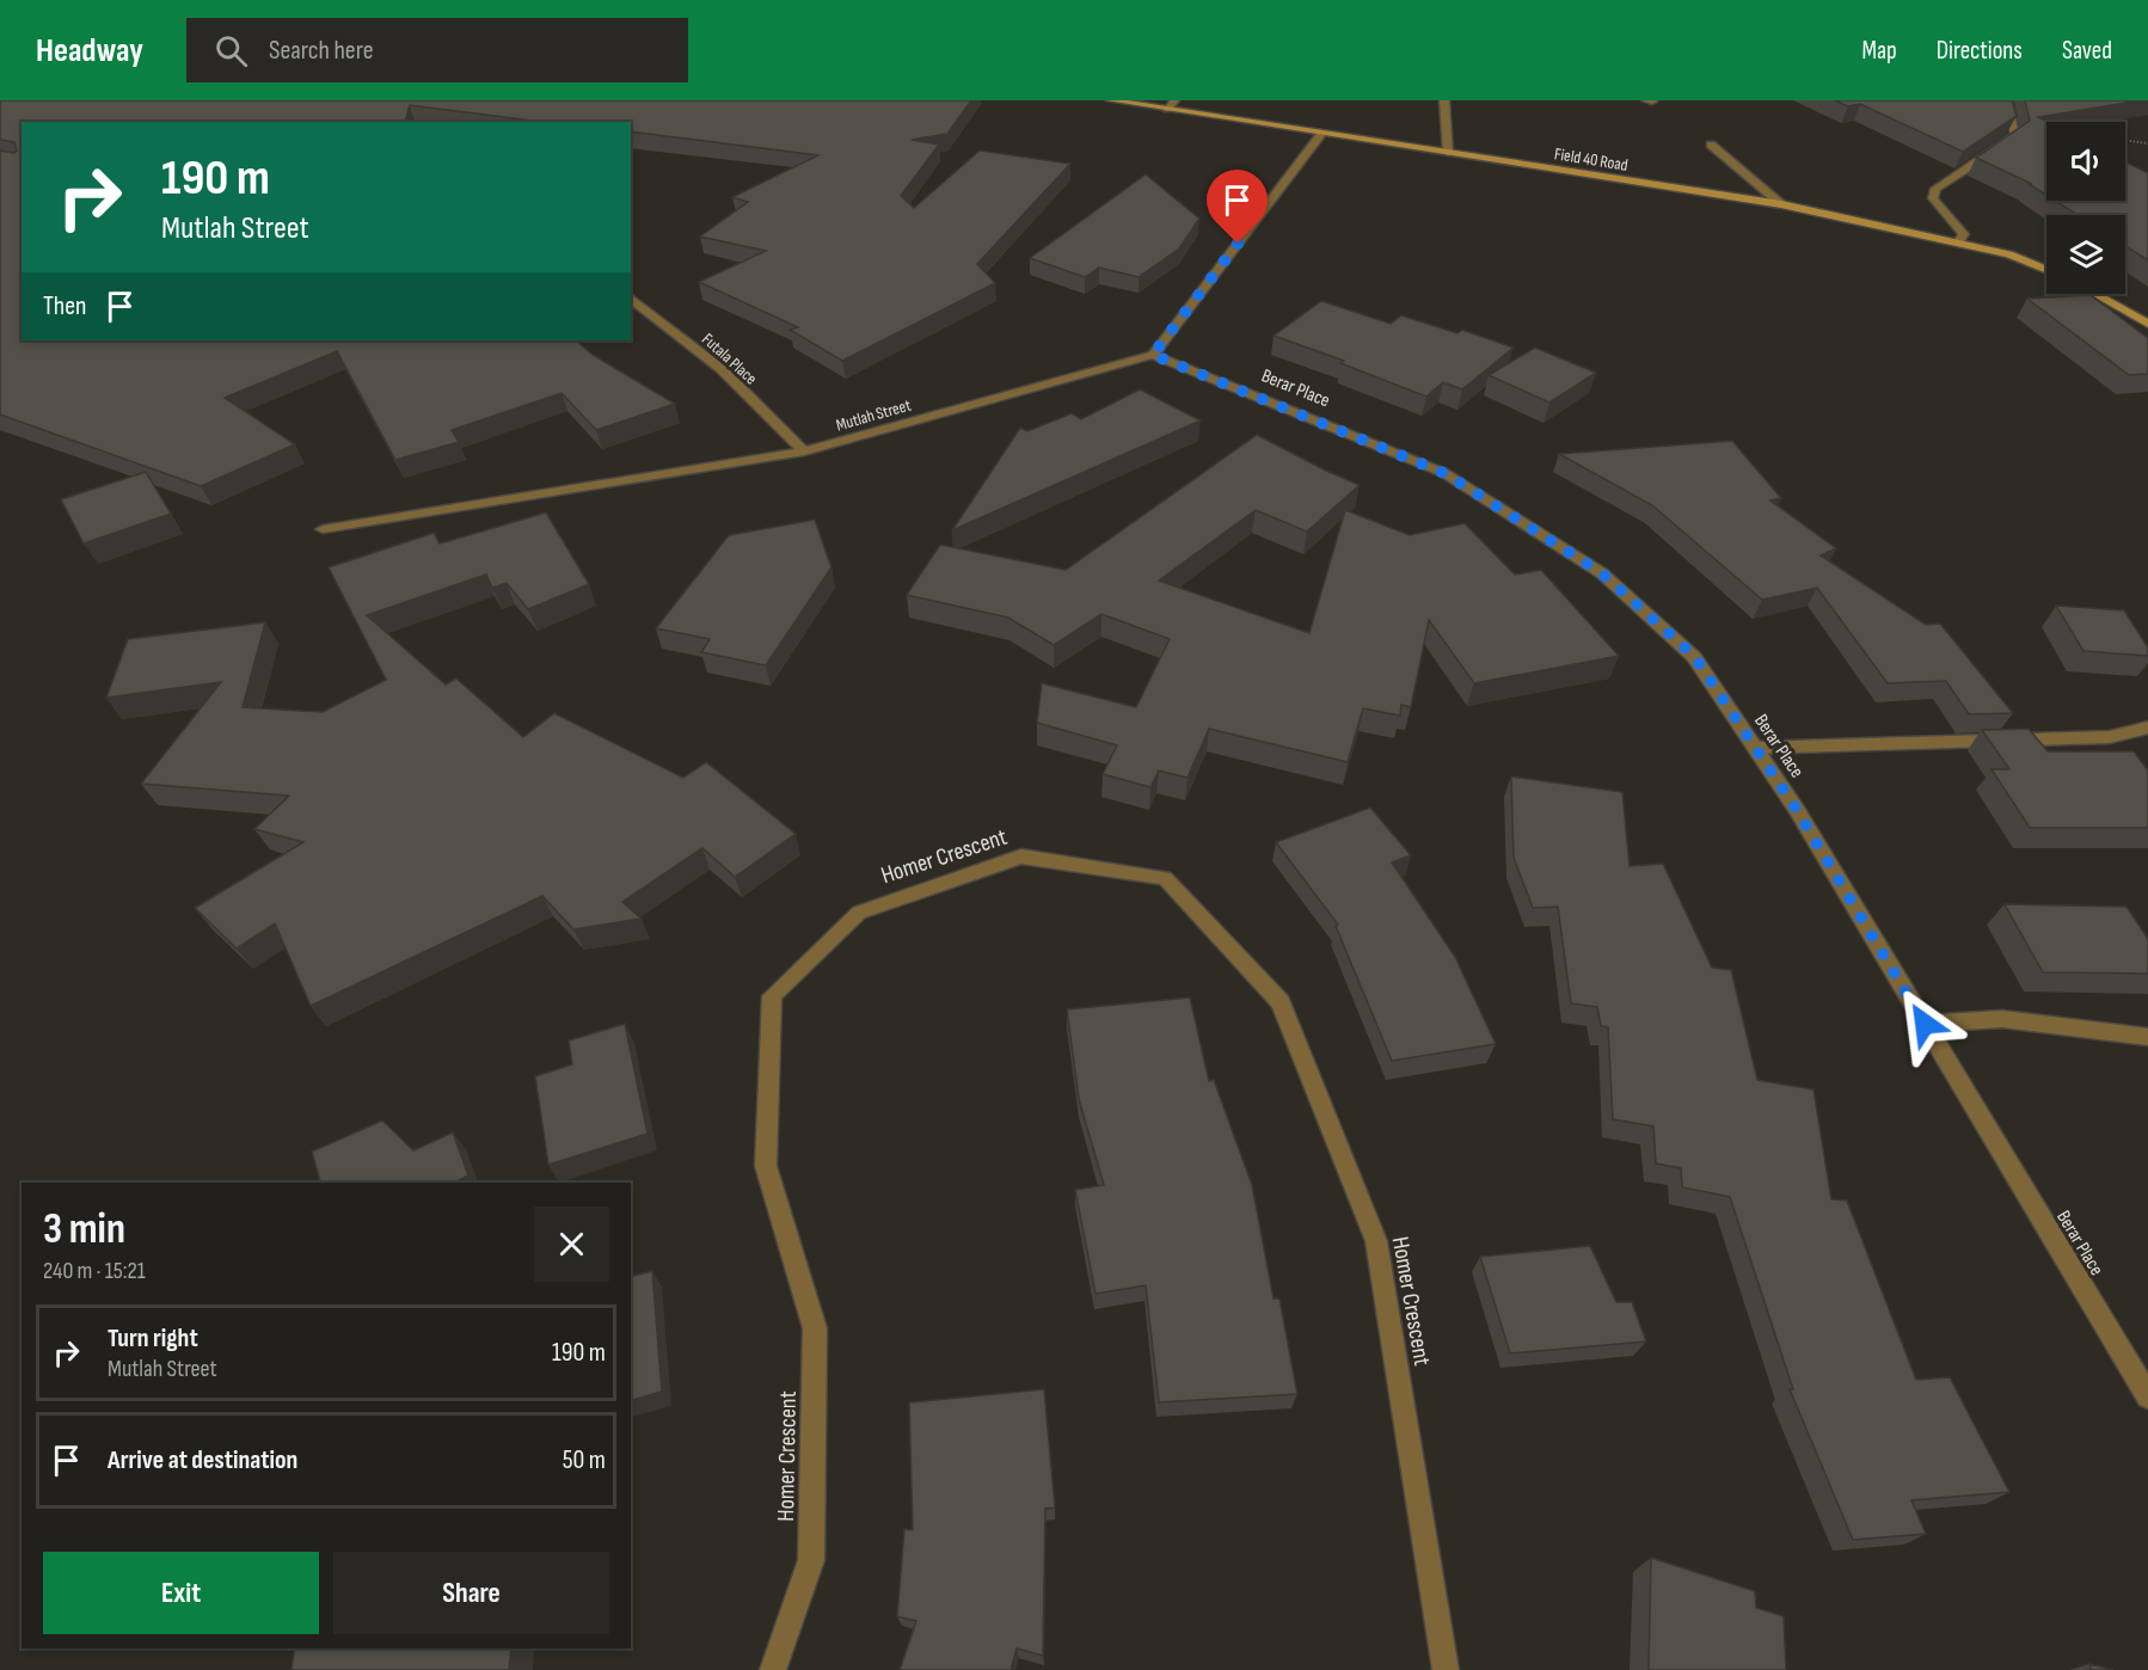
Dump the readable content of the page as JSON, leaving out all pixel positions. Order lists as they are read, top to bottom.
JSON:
{
  "streets": {
    "street": [
      "Field 40 Road",
      "Futala Place",
      "Berar Place",
      "Mutlah Street",
      "Homer Crescent"
    ]
  },
  "crossings": [
    ["Futala Place", "Mutlah Street"],
    ["Berar Place", "Mutlah Street"]
  ],
  "page": {
    "header": "Headway",
    "search": "Search here",
    "nav": ["Map", "Directions", "Saved"],
    "turn": ["190 m", "Mutlah Street"],
    "then": "Then",
    "heading": ["3 min", "240 m · 15:21"],
    "list": [
      {
        "name": "Turn right",
        "note": "Mutlah Street",
        "value": "190 m"
      },
      {
        "name": "Arrive at destination",
        "value": "50 m"
      }
    ],
    "buttons": ["Exit", "Share"]
  }
}
